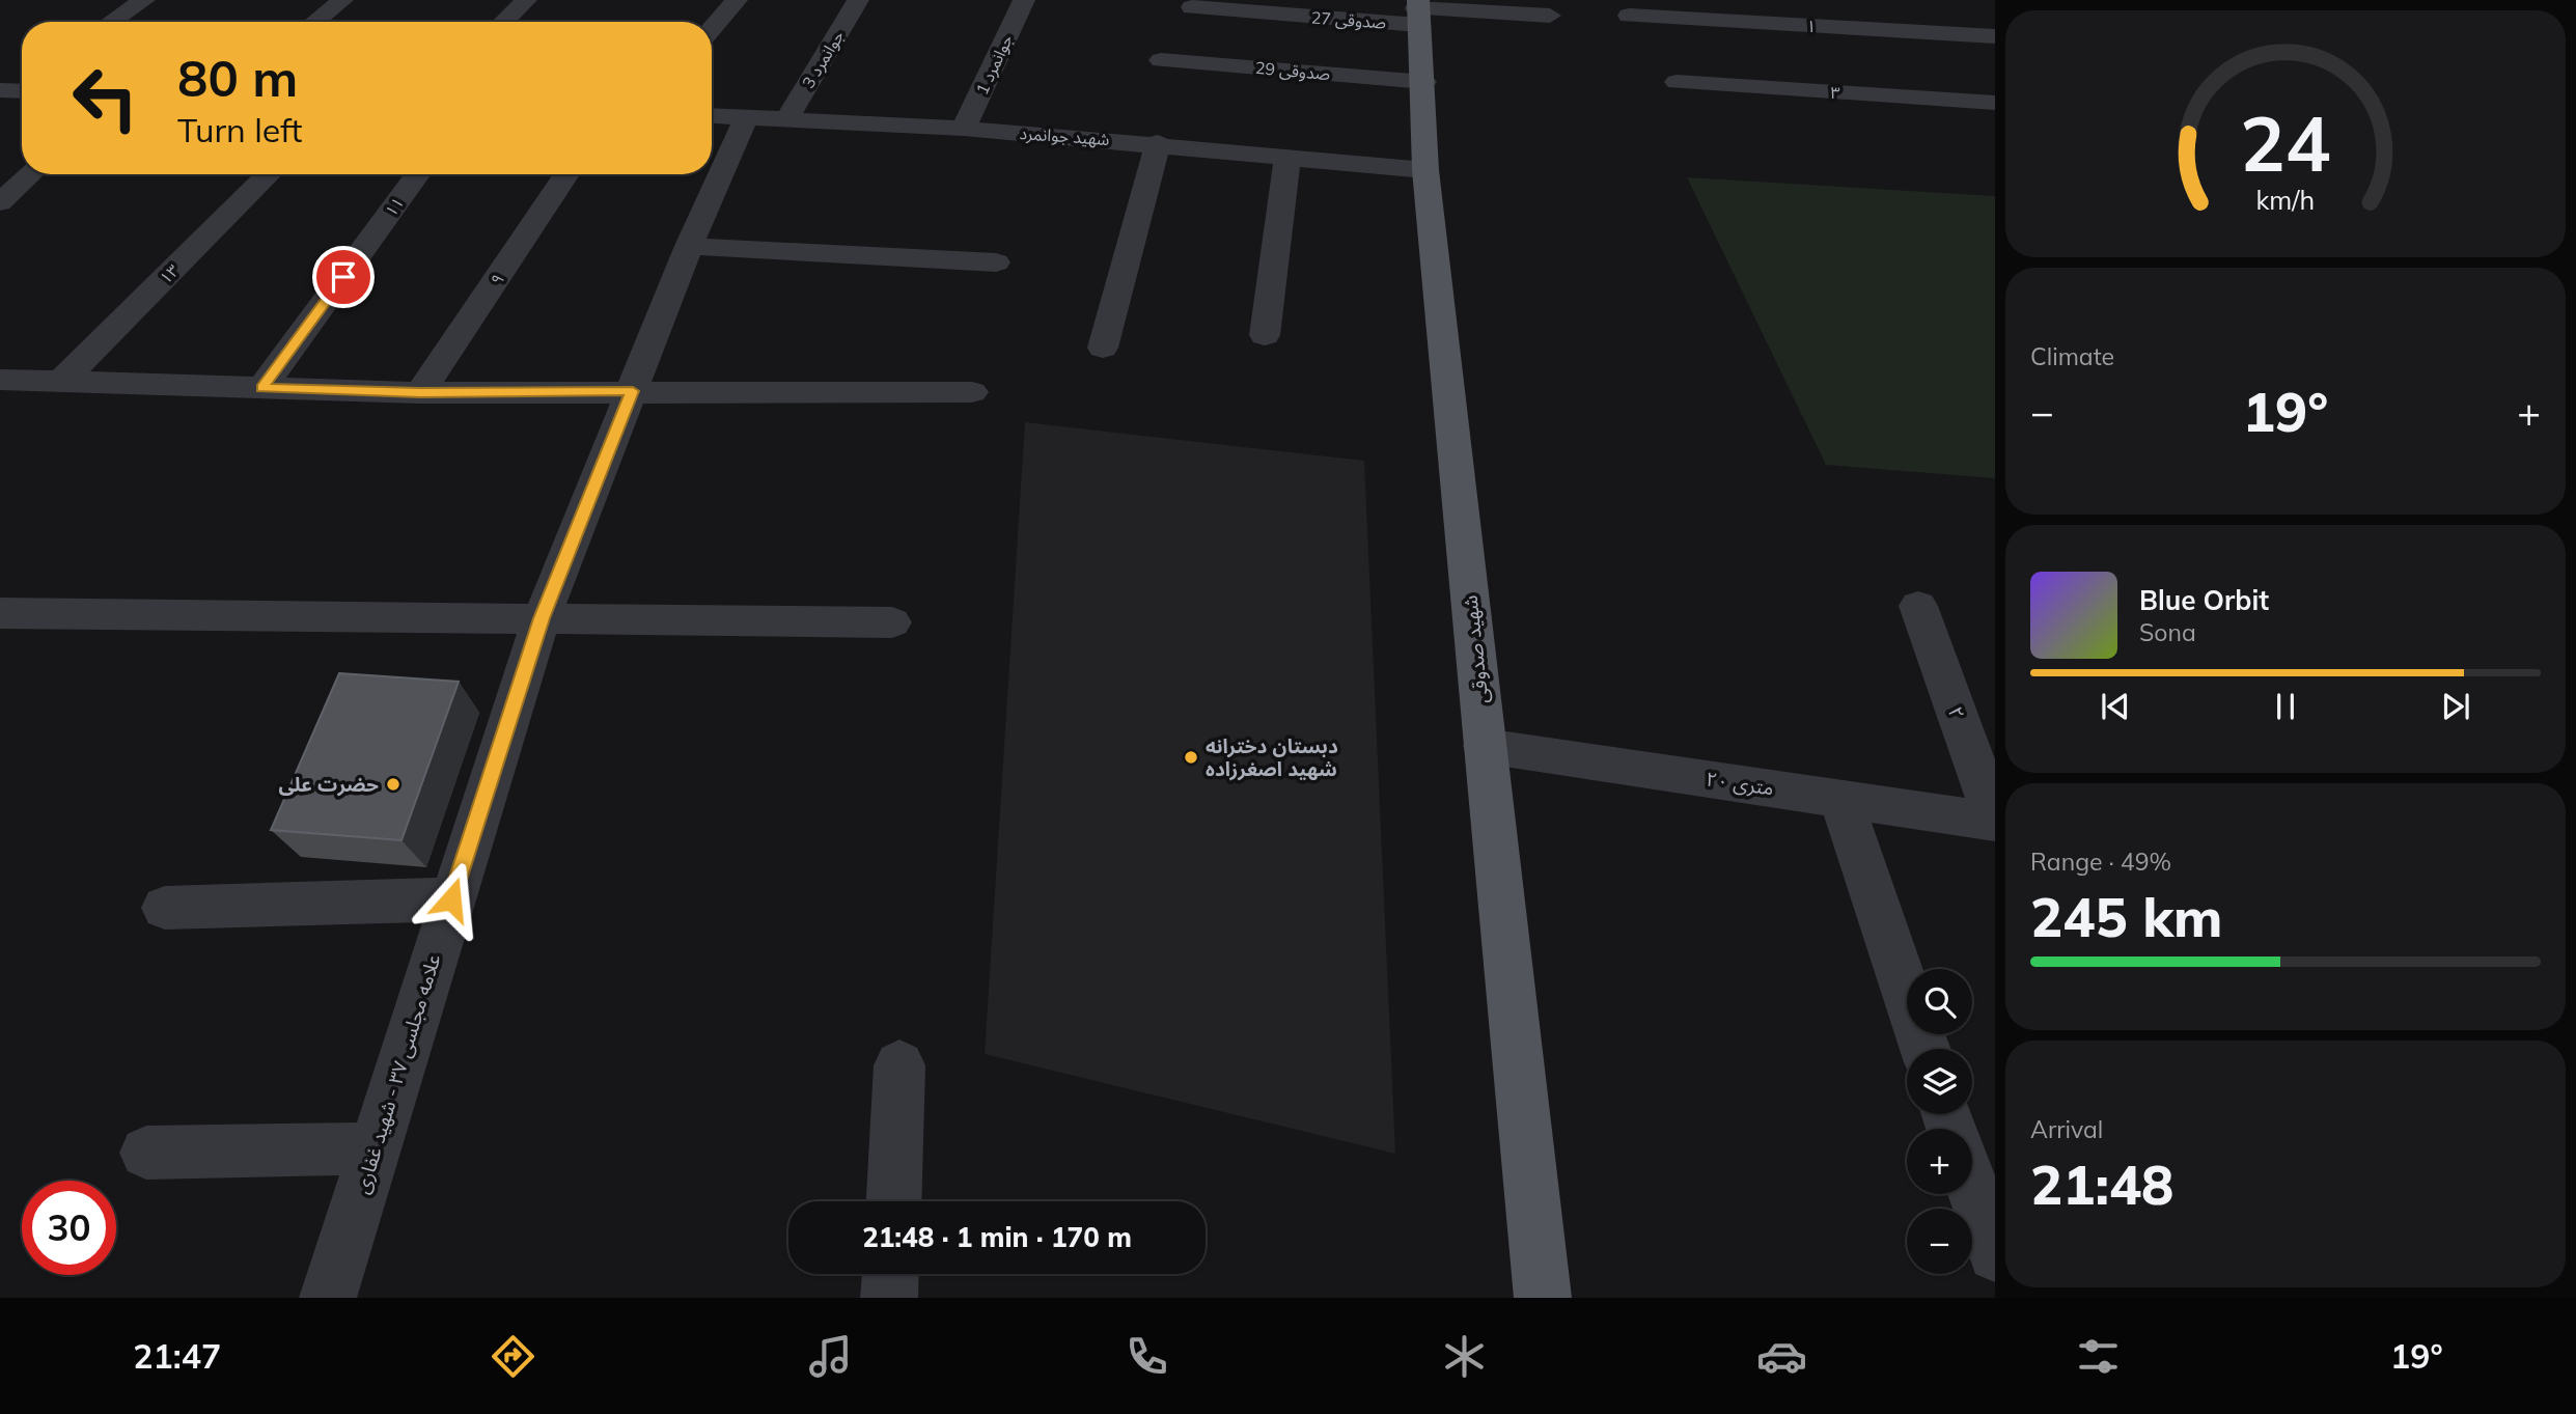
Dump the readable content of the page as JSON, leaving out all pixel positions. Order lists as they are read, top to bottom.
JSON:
{
  "streets": {
    "main road": ["شهید صدوقی"],
    "street": [
      "صدوقی 27",
      "۱",
      "جوانمرد 3",
      "جوانمرد 1",
      "صدوقی 29",
      "۳",
      "شهید جوانمرد",
      "۱۱",
      "۱۳",
      "۹",
      "۲",
      "۲۰ متری",
      "علامه مجلسی ۳۷ - شهید غفاری"
    ]
  },
  "crossings": [
    ["صدوقی 27", "شهید صدوقی"],
    ["جوانمرد 3", "شهید جوانمرد"],
    ["جوانمرد 1", "شهید جوانمرد"],
    ["صدوقی 29", "شهید صدوقی"],
    ["شهید جوانمرد", "شهید صدوقی"],
    ["شهید جوانمرد", "علامه مجلسی ۳۷ - شهید غفاری"],
    ["شهید صدوقی", "۲۰ متری"],
    ["۲", "۲۰ متری"]
  ],
  "places": ["دبستان دخترانه شهید اصغرزاده", "حضرت علی"],
  "page": {
    "turn": ["80 m", "Turn left"],
    "tile": [
      "Climate",
      ["Range · 49%", "245 km"],
      ["Arrival", "21:48"]
    ],
    "heat": ["−", "19°", "+"],
    "song": ["Blue Orbit", "Sona"],
    "map_buttons": ["+", "−"],
    "limit": "30",
    "trip": "21:48 · 1 min · 170 m",
    "tabs": ["21:47", "19°"],
    "gauge": ["24", "km/h"]
  }
}
